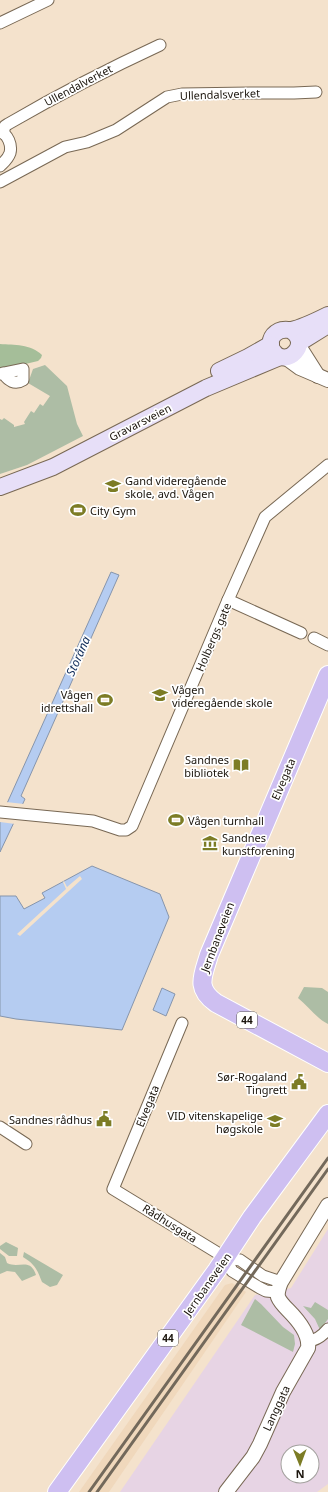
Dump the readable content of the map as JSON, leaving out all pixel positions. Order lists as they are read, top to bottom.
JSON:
{
  "streets": {
    "main road": [
      "Gravarsveien",
      "Elvegata",
      "Jernbaneveien",
      "44"
    ],
    "street": [
      "Ullendalverket",
      "Ullendalsverket",
      "Holbergs gate",
      "Rådhusgata",
      "Langgata"
    ]
  },
  "crossings": [
    ["Elvegata", "Jernbaneveien"],
    ["Elvegata", "Rådhusgata"],
    ["Jernbaneveien", "Rådhusgata"]
  ],
  "water": ["Storåna"],
  "places": {
    "school or university": ["Gand videregående skole, avd. Vågen", "Vågen videregående skole", "VID vitenskapelige høgskole"],
    "sports": ["City Gym", "Vågen idrettshall", "Vågen turnhall"],
    "library": ["Sandnes bibliotek"],
    "museum": ["Sandnes kunstforening"],
    "public building": ["Sør-Rogaland Tingrett", "Sandnes rådhus"]
  },
  "north": "bottom"
}
